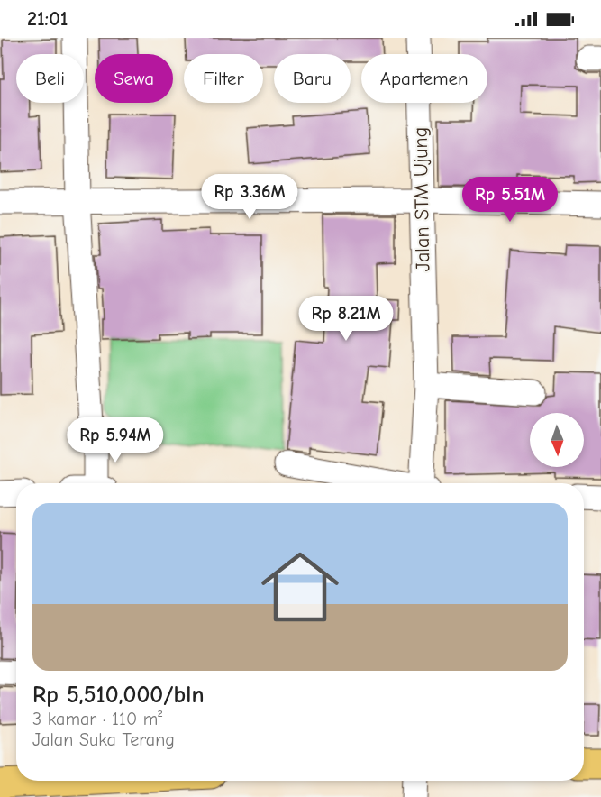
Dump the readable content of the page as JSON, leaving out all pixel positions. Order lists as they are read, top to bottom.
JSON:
{
  "streets": {
    "street": ["Jalan STM Ujung"]
  },
  "north": "bottom",
  "page": {
    "status": "21:01",
    "chip": [
      "Beli",
      "Sewa",
      "Filter",
      "Baru",
      "Apartemen"
    ],
    "price": [
      "Rp 3.36M",
      "Rp 5.51M",
      "Rp 8.21M",
      "Rp 5.94M"
    ],
    "list": [
      {
        "name": "Rp 5,510,000/bln",
        "note": "3 kamar · 110 m² · Jalan Suka Terang"
      }
    ]
  }
}
